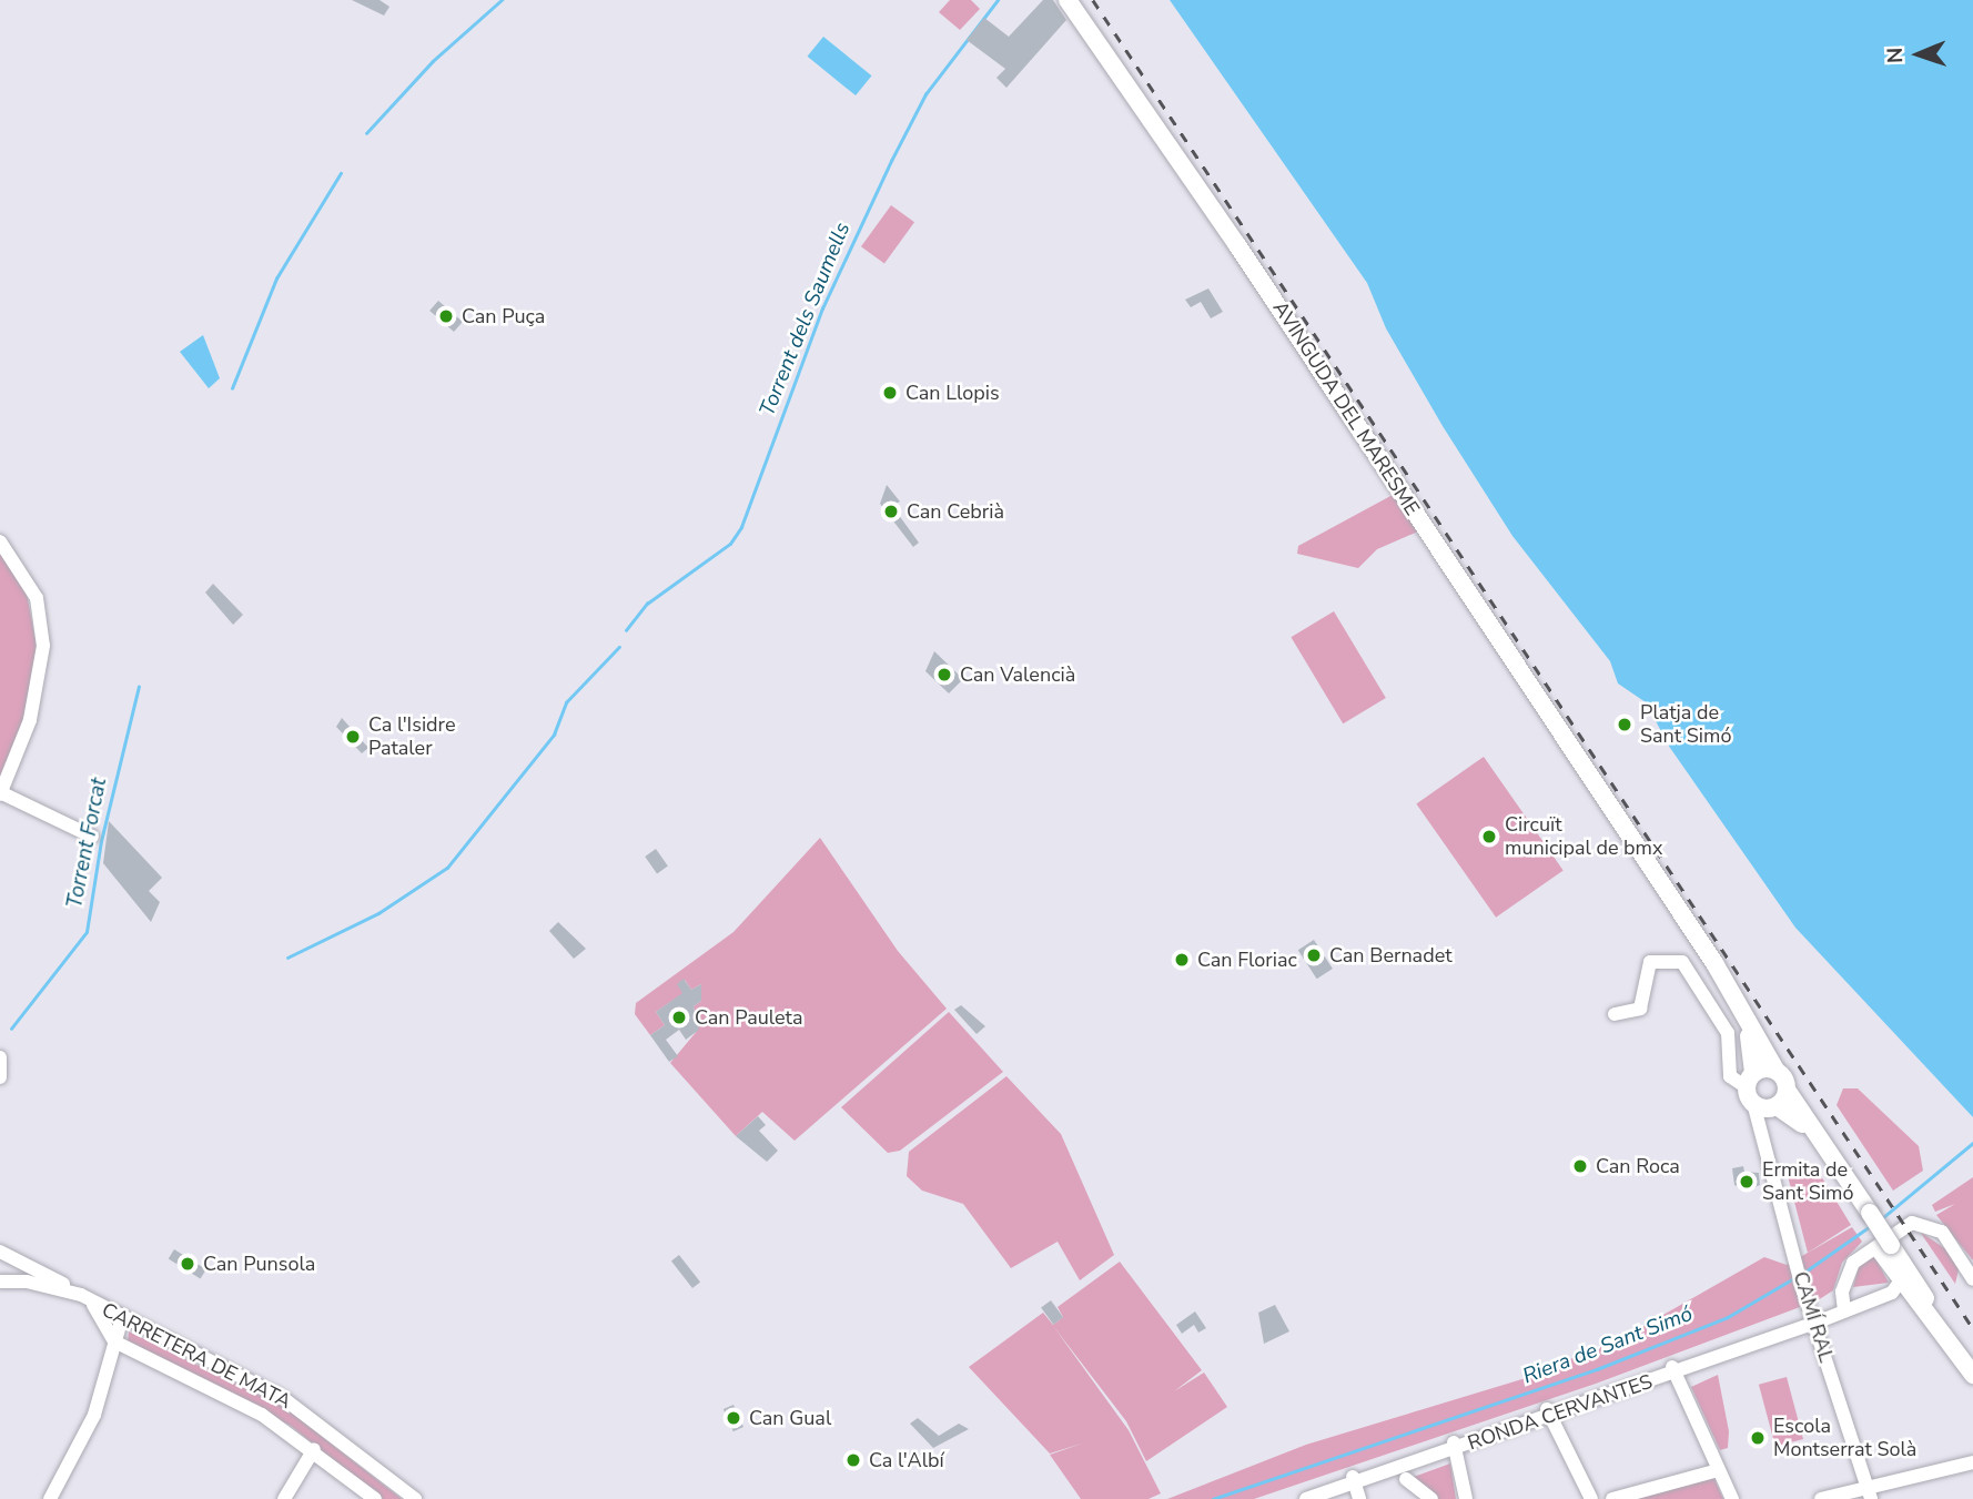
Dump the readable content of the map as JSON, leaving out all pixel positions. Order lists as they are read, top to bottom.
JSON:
{
  "streets": {
    "main road": ["AVINGUDA DEL MARESME"],
    "street": ["CAMÍ RAL", "CARRETERA DE MATA", "RONDA CERVANTES"]
  },
  "crossings": [
    ["AVINGUDA DEL MARESME", "CAMÍ RAL"],
    ["CAMÍ RAL", "RONDA CERVANTES"]
  ],
  "water": ["Torrent dels Saumells", "Torrent Forcat", "Riera de Sant Simó"],
  "places": [
    "Can Puça",
    "Can Llopis",
    "Can Cebrià",
    "Can Valencià",
    "Platja de Sant Simó",
    "Ca l'Isidre Pataler",
    "Circuït municipal de bmx",
    "Can Bernadet",
    "Can Floriac",
    "Can Pauleta",
    "Can Roca",
    "Ermita de Sant Simó",
    "Can Punsola",
    "Can Gual",
    "Escola Montserrat Solà",
    "Ca l'Albí"
  ],
  "north": "left"
}
